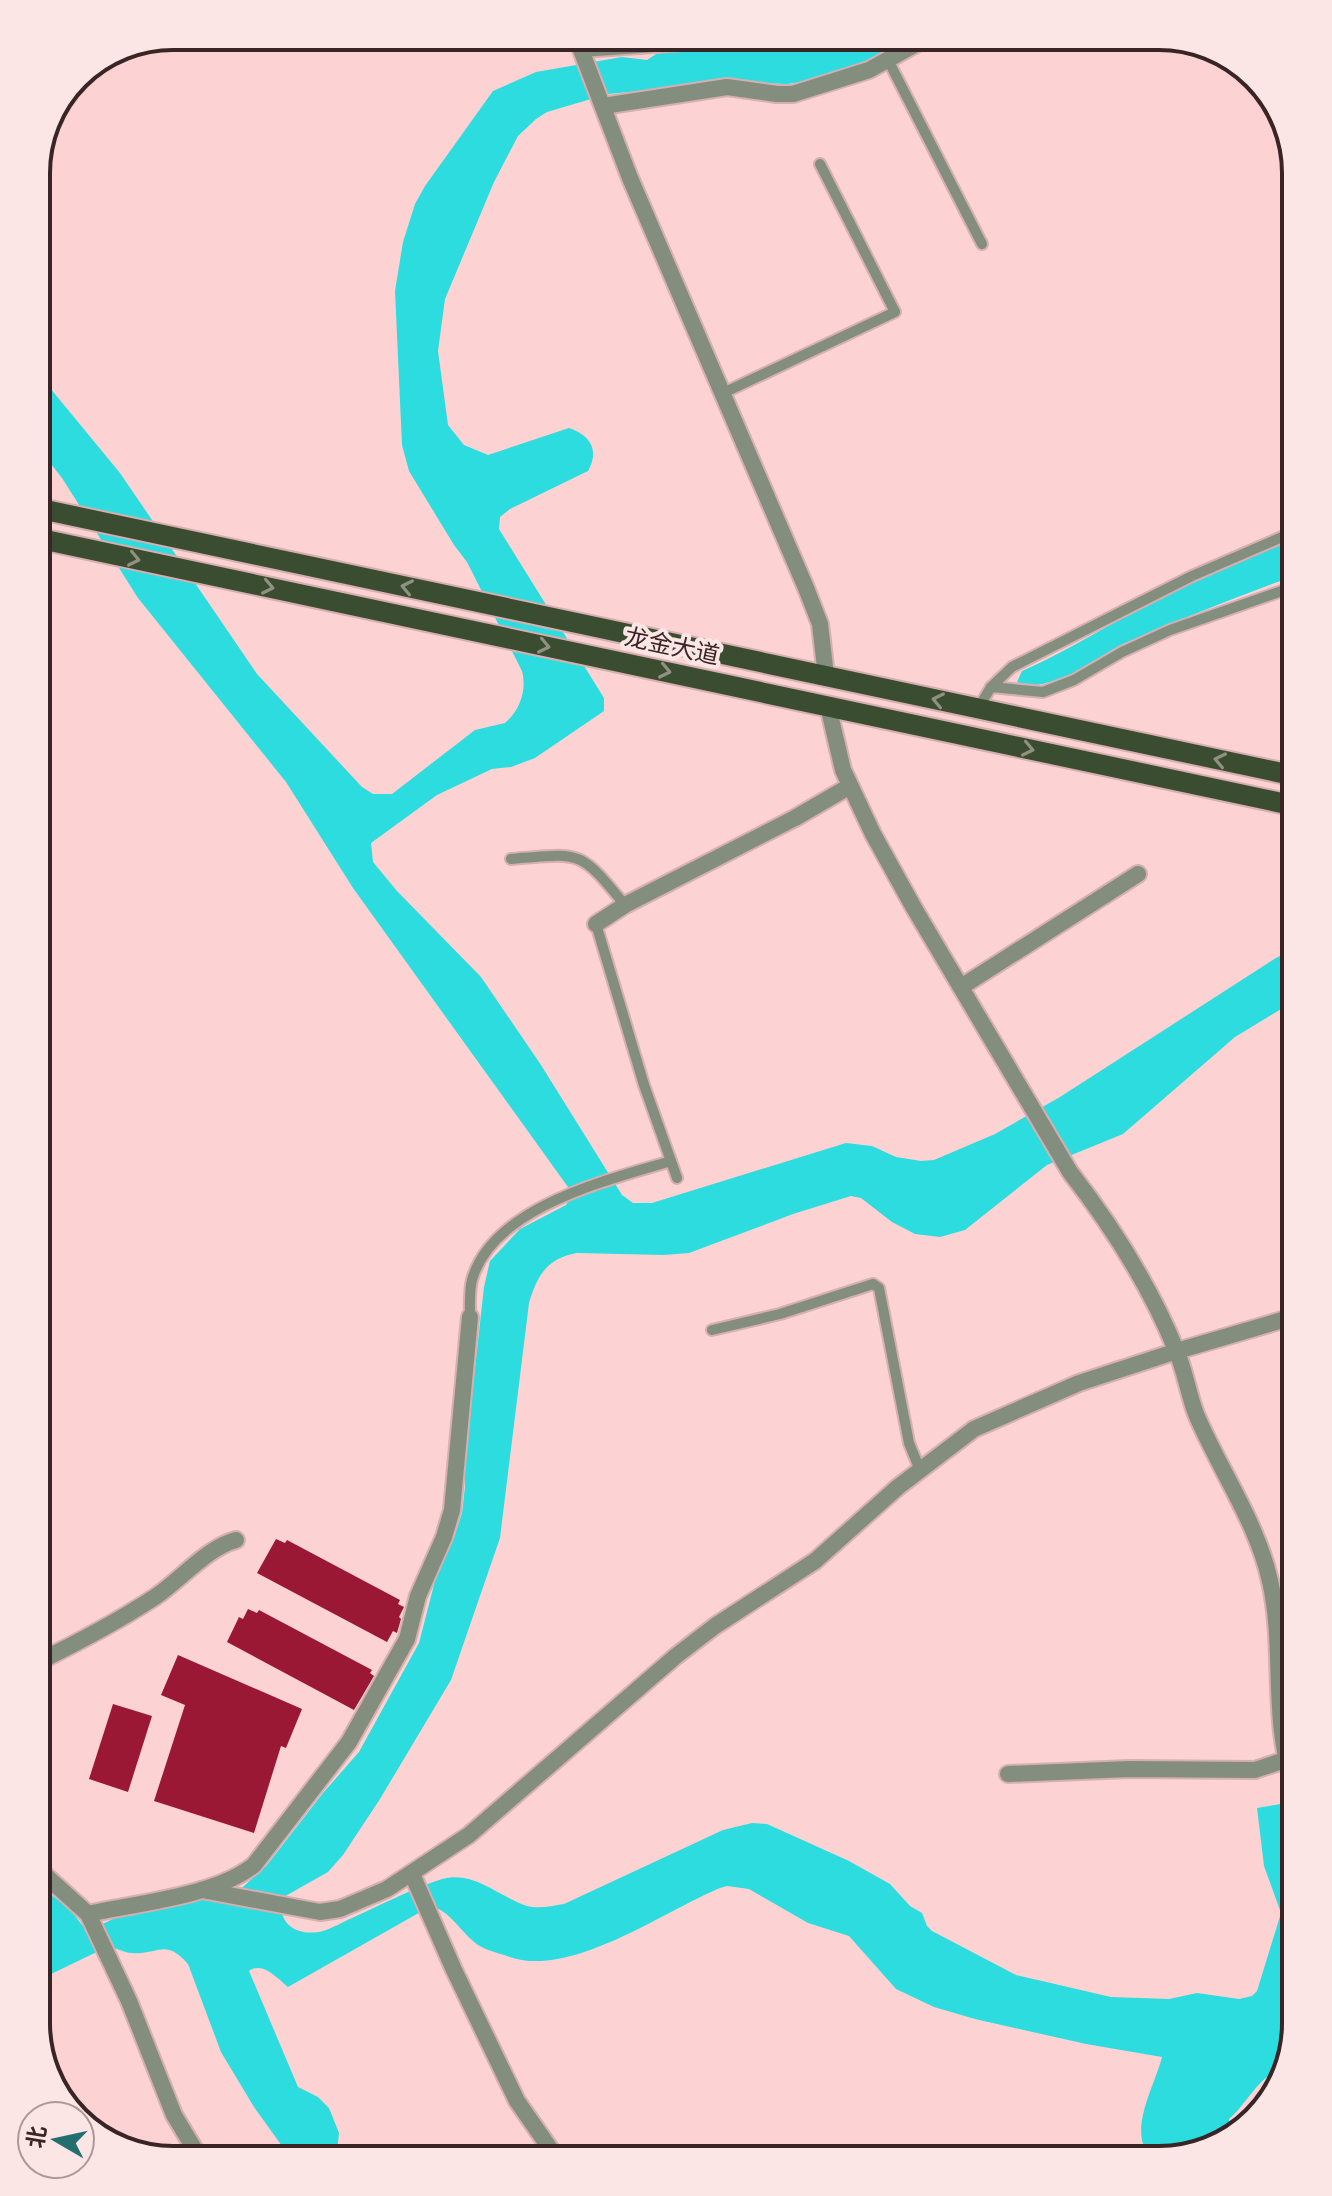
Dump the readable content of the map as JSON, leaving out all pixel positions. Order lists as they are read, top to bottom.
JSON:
{
  "streets": {
    "main road": ["龙金大道"]
  },
  "north": "left"
}
